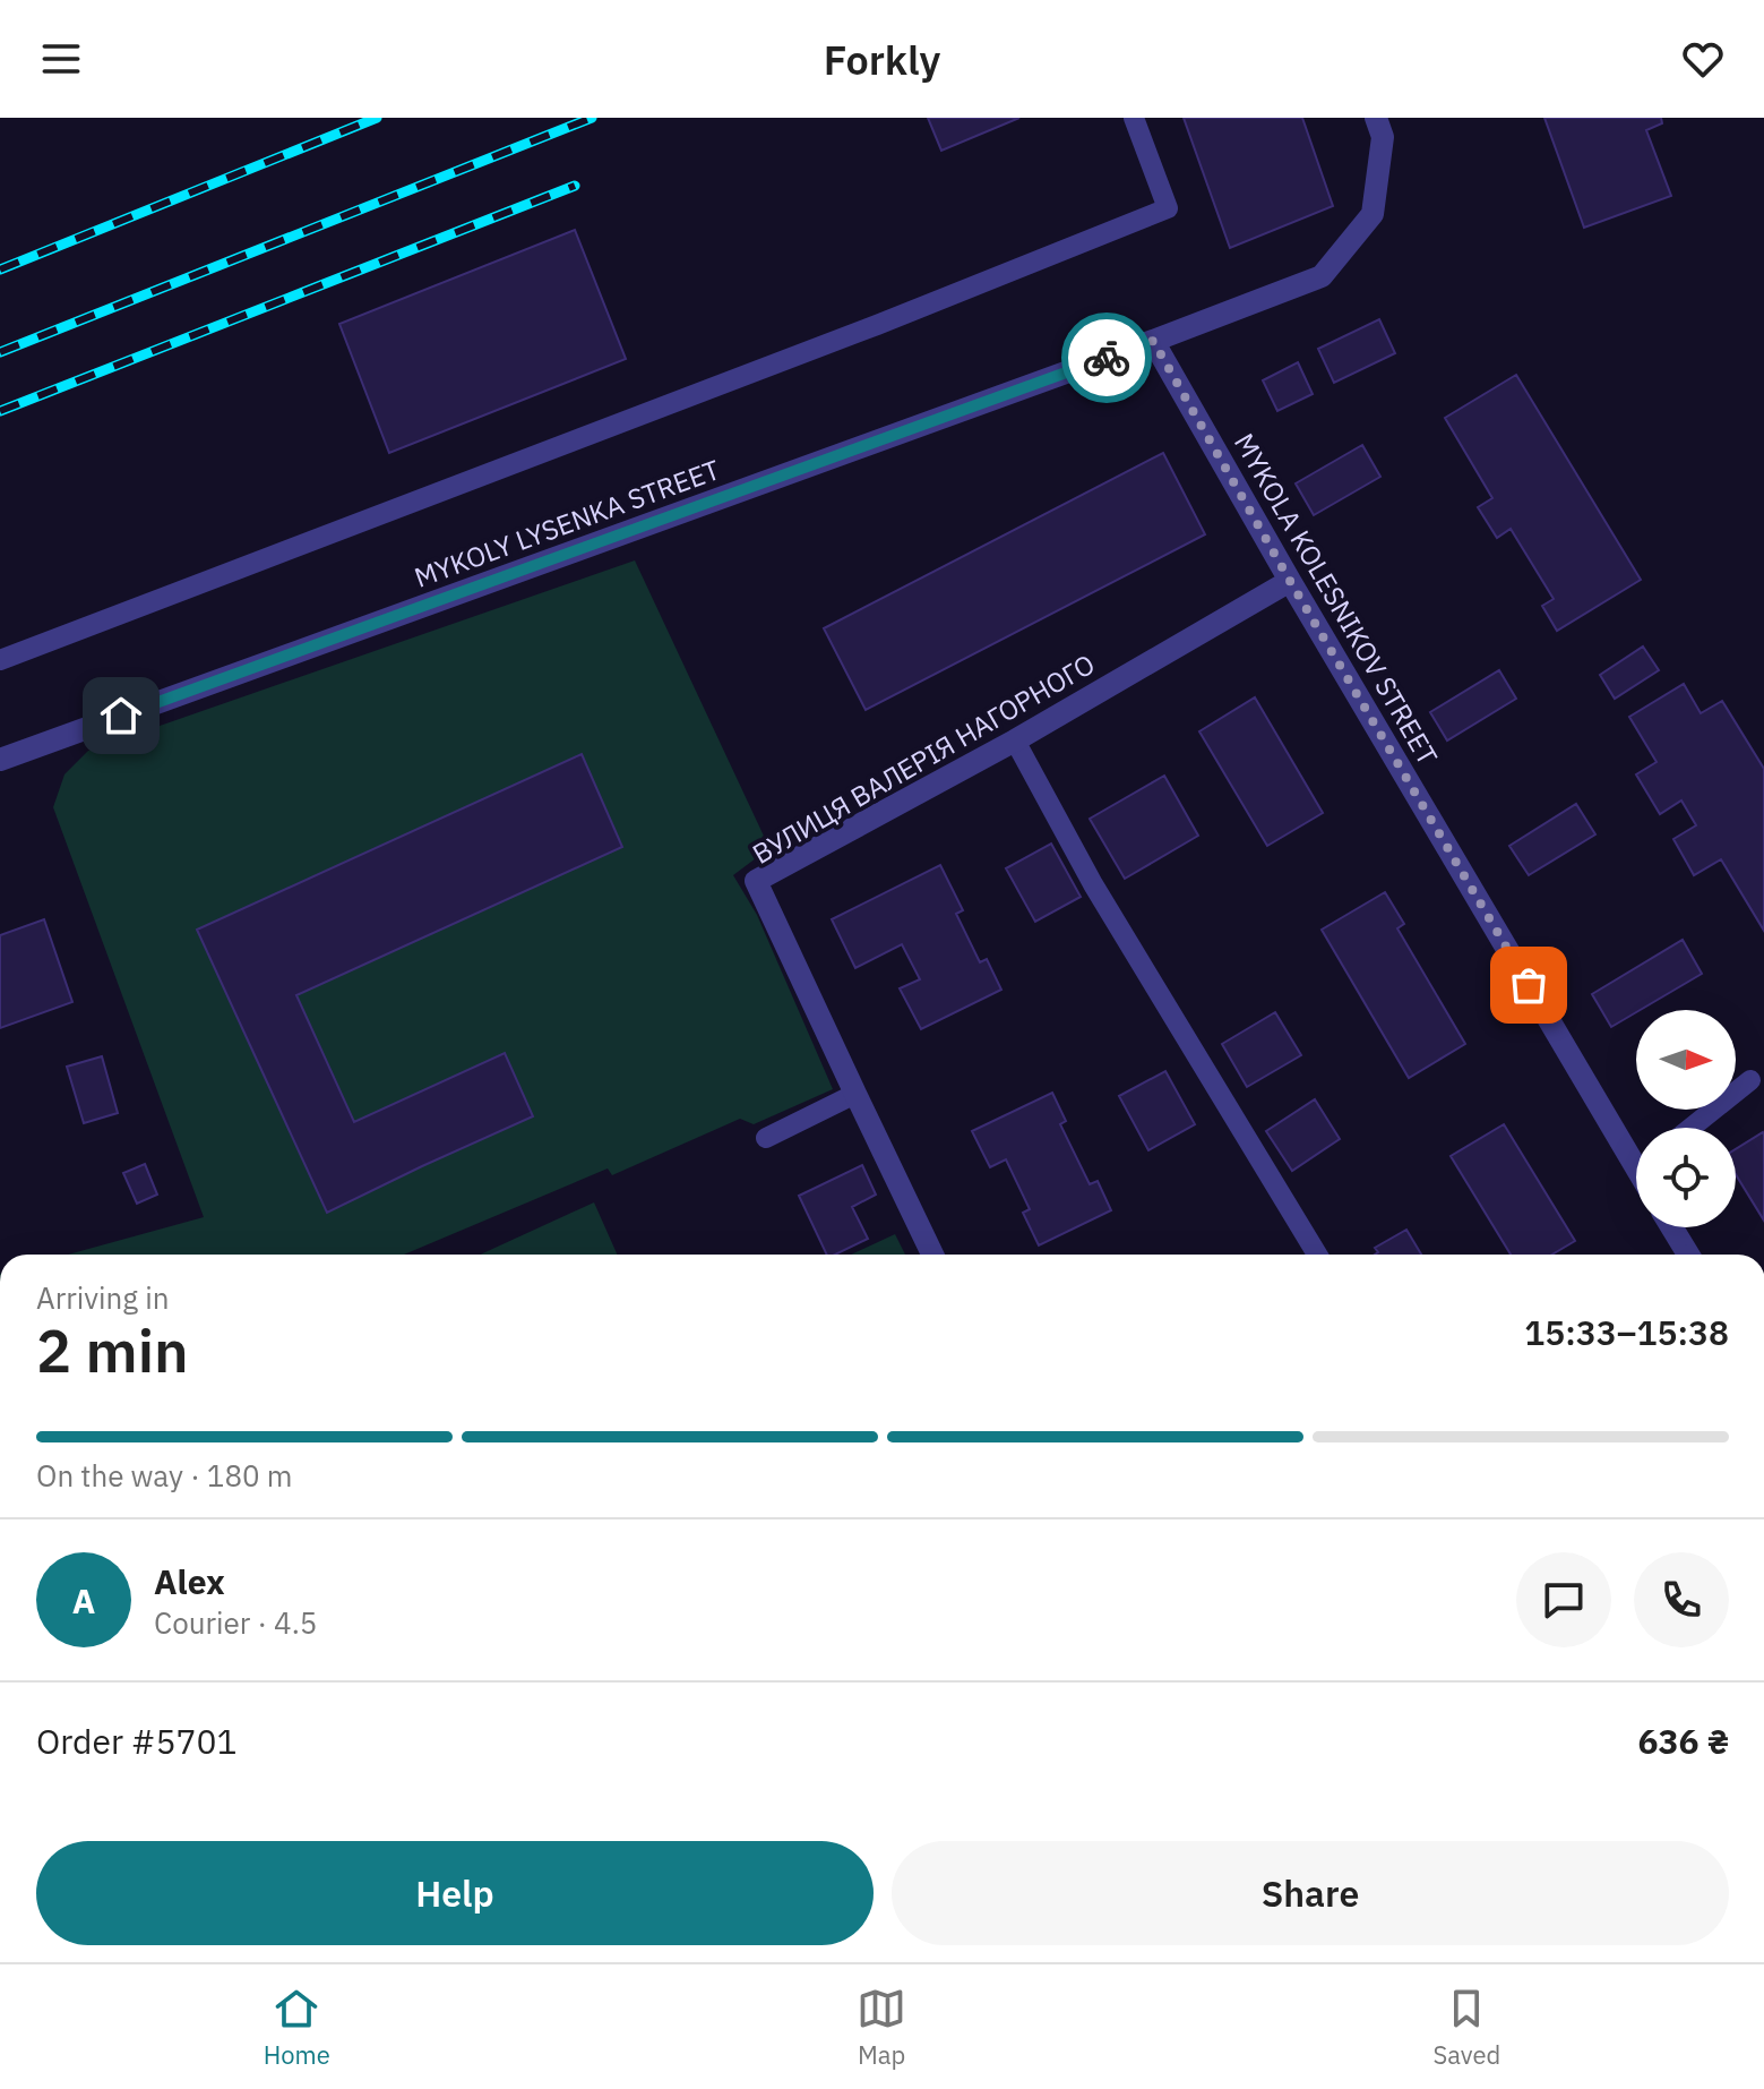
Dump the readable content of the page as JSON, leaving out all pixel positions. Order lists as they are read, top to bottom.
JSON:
{
  "streets": {
    "street": ["MYKOLY LYSENKA STREET", "MYKOLA KOLESNIKOV STREET", "ВУЛИЦЯ ВАЛЕРІЯ НАГОРНОГО"]
  },
  "crossings": [
    ["MYKOLY LYSENKA STREET", "MYKOLA KOLESNIKOV STREET"],
    ["MYKOLA KOLESNIKOV STREET", "ВУЛИЦЯ ВАЛЕРІЯ НАГОРНОГО"]
  ],
  "north": "right",
  "page": {
    "header": "Forkly",
    "heading": ["2 min", "Arriving in", "15:33–15:38"],
    "panel": [
      "Alex",
      "Courier · 4.5",
      "Order #5701",
      "636 ₴"
    ],
    "bar": "On the way · 180 m",
    "round": "A",
    "buttons": ["Help", "Share"],
    "tabs": ["Home", "Map", "Saved"]
  }
}
